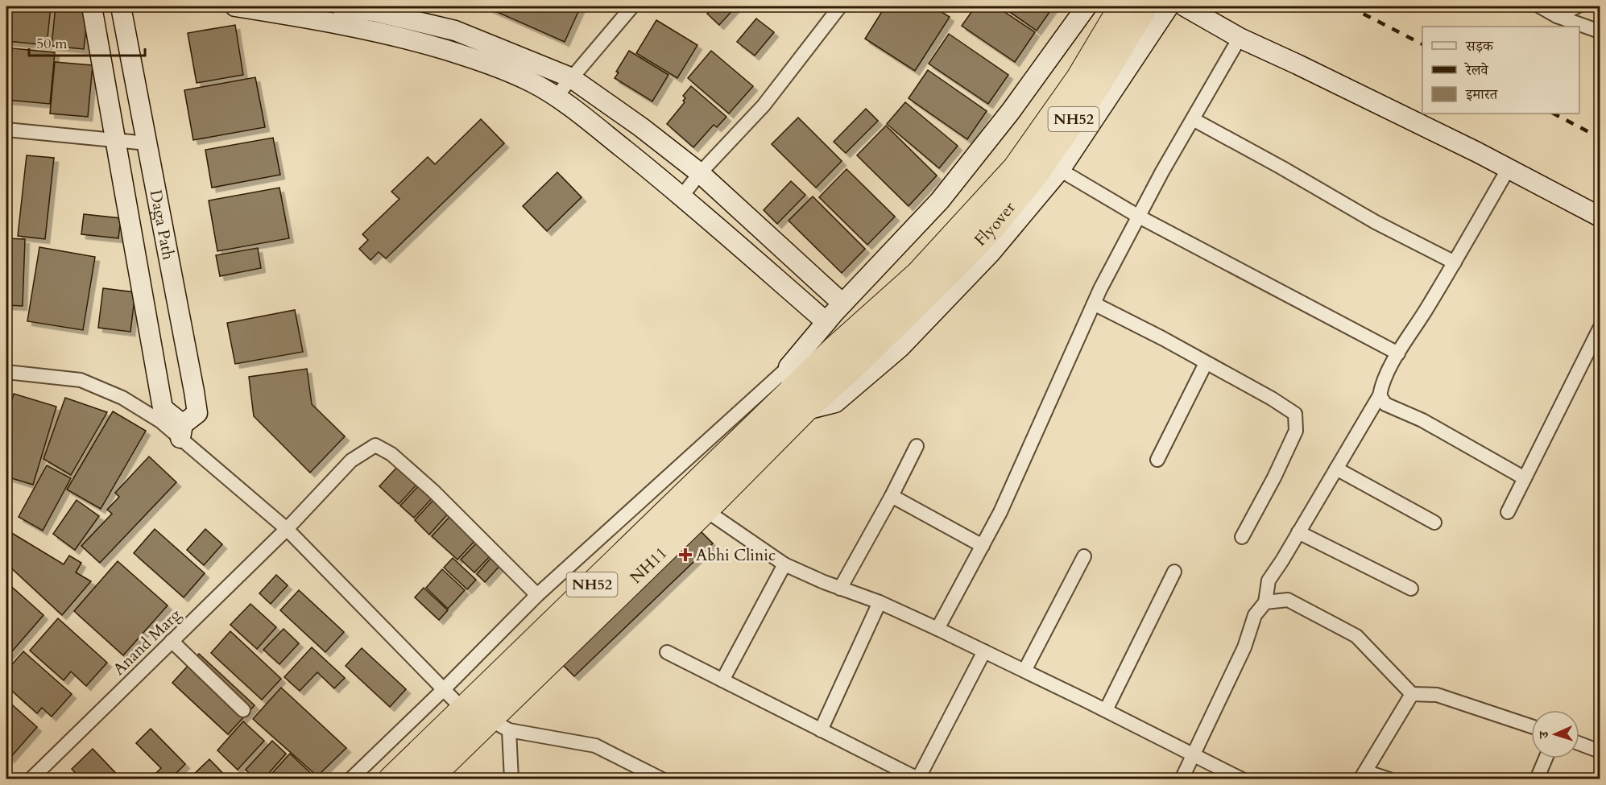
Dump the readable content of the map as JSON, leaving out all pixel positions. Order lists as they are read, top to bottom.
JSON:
{
  "streets": {
    "highway": ["NH52", "Flyover", "NH11"],
    "street": ["Daga Path", "Anand Marg"]
  },
  "crossings": [
    ["NH52", "Flyover"],
    ["NH52", "NH11"],
    ["Flyover", "NH11"]
  ],
  "places": {
    "health": ["Abhi Clinic"]
  },
  "legend": ["सड़क", "रेलवे", "इमारत"],
  "scale_bar": "50 m",
  "north": "left"
}
